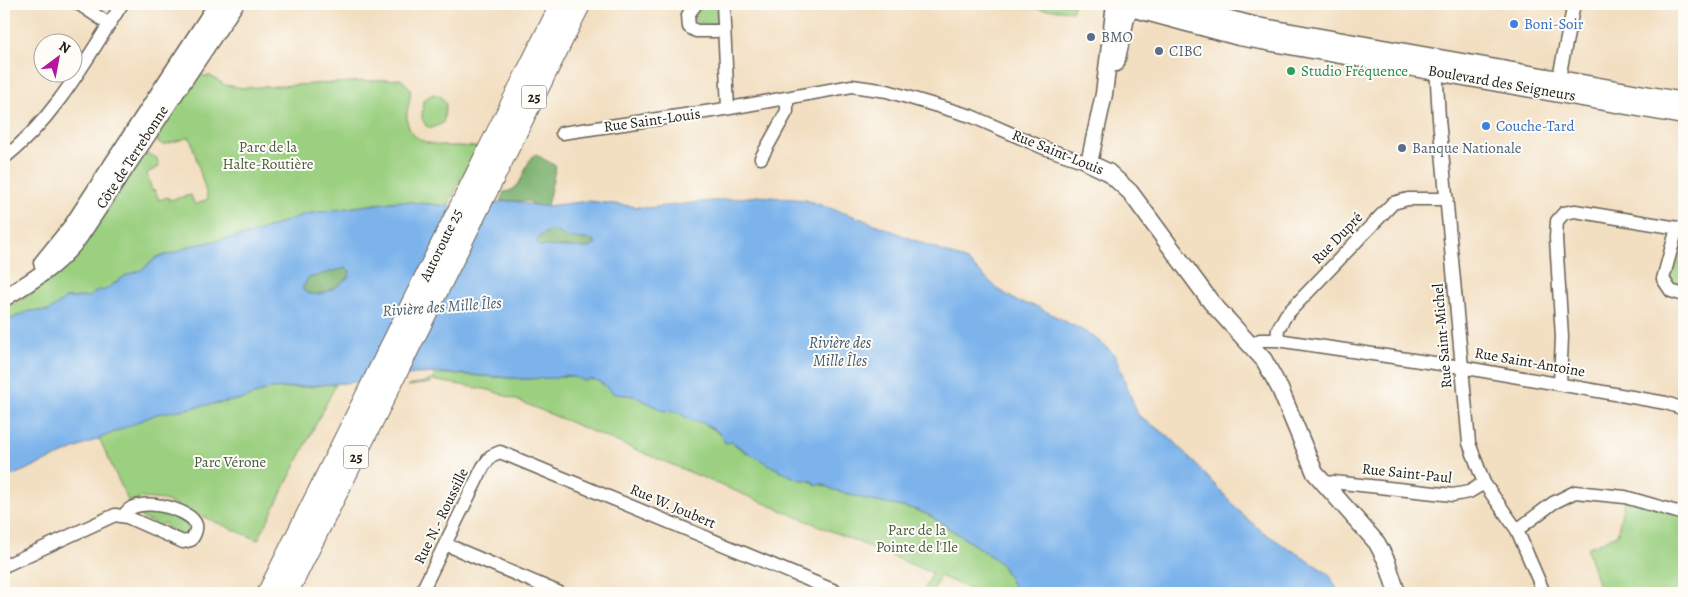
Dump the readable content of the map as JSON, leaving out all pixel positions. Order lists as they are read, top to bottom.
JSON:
{
  "streets": {
    "highway": ["25", "Autoroute 25"],
    "main road": ["Boulevard des Seigneurs", "Rue Saint-Louis", "Côte de Terrebonne"],
    "street": [
      "Rue Dupré",
      "Rue Saint-Michel",
      "Rue Saint-Antoine",
      "Rue Saint-Paul",
      "Rue W. Joubert",
      "Rue N.- Roussille"
    ]
  },
  "crossings": [
    ["Boulevard des Seigneurs", "Rue Saint-Michel"],
    ["Rue Saint-Louis", "Rue Saint-Antoine"],
    ["Rue Saint-Louis", "Rue Saint-Paul"],
    ["Rue Dupré", "Rue Saint-Michel"],
    ["Rue Dupré", "Rue Saint-Antoine"],
    ["Rue Saint-Michel", "Rue Saint-Antoine"],
    ["Rue Saint-Michel", "Rue Saint-Paul"],
    ["Rue W. Joubert", "Rue N.- Roussille"]
  ],
  "water": ["Rivière des Mille Îles"],
  "parks": ["Parc de la Halte-Routière", "Parc Vérone", "Parc de la Pointe de l'Ile"],
  "places": [
    "Boni-Soir",
    "BMO",
    "CIBC",
    "Studio Fréquence",
    "Couche-Tard",
    "Banque Nationale"
  ],
  "north": "top right"
}
